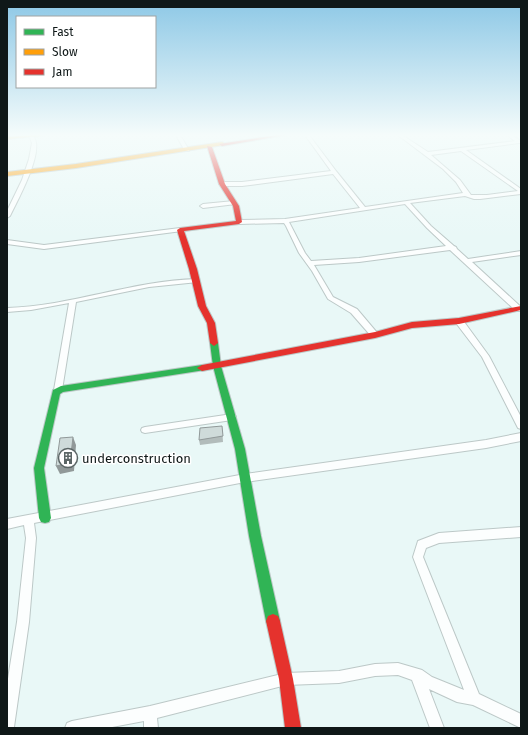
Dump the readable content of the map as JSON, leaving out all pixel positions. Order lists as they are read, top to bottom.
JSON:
{
  "places": {
    "building": ["underconstruction"]
  },
  "legend": ["Fast", "Slow", "Jam"]
}
